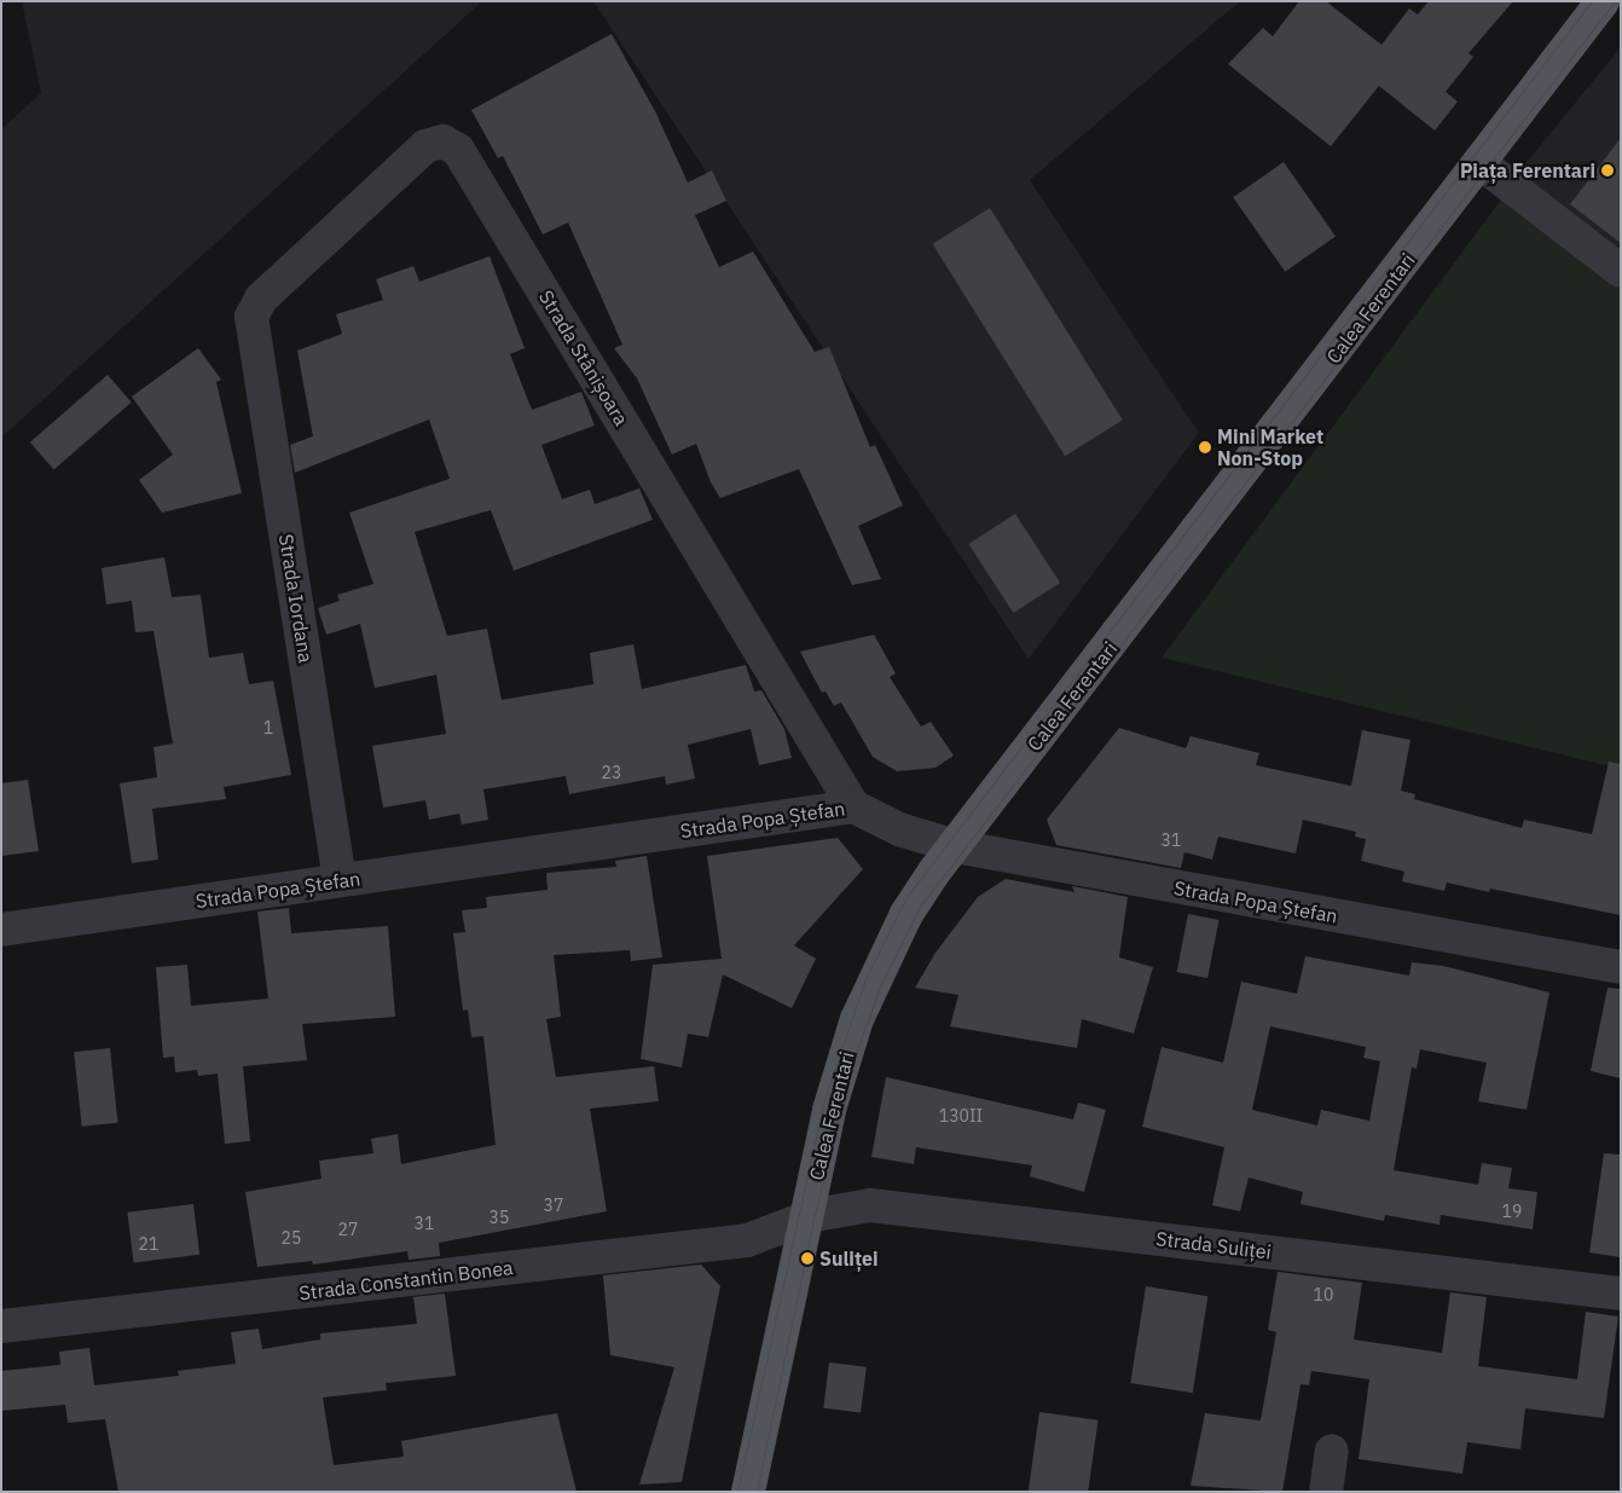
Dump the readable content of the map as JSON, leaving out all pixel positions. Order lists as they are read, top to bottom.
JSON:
{
  "streets": {
    "main road": ["Calea Ferentari"],
    "street": [
      "Strada Stânișoara",
      "Strada Iordana",
      "Strada Popa Ștefan",
      "Strada Suliței",
      "Strada Constantin Bonea"
    ]
  },
  "crossings": [
    ["Calea Ferentari", "Strada Popa Ștefan"],
    ["Calea Ferentari", "Strada Suliței"],
    ["Calea Ferentari", "Strada Constantin Bonea"],
    ["Strada Stânișoara", "Strada Iordana"],
    ["Strada Stânișoara", "Strada Popa Ștefan"],
    ["Strada Iordana", "Strada Popa Ștefan"],
    ["Strada Suliței", "Strada Constantin Bonea"]
  ],
  "places": ["Piața Ferentari", "Mini Market Non-Stop", "Suliței"],
  "house_numbers": [
    "1",
    "23",
    "31",
    "130II",
    "37",
    "19",
    "35",
    "31",
    "27",
    "25",
    "21",
    "10"
  ]
}
